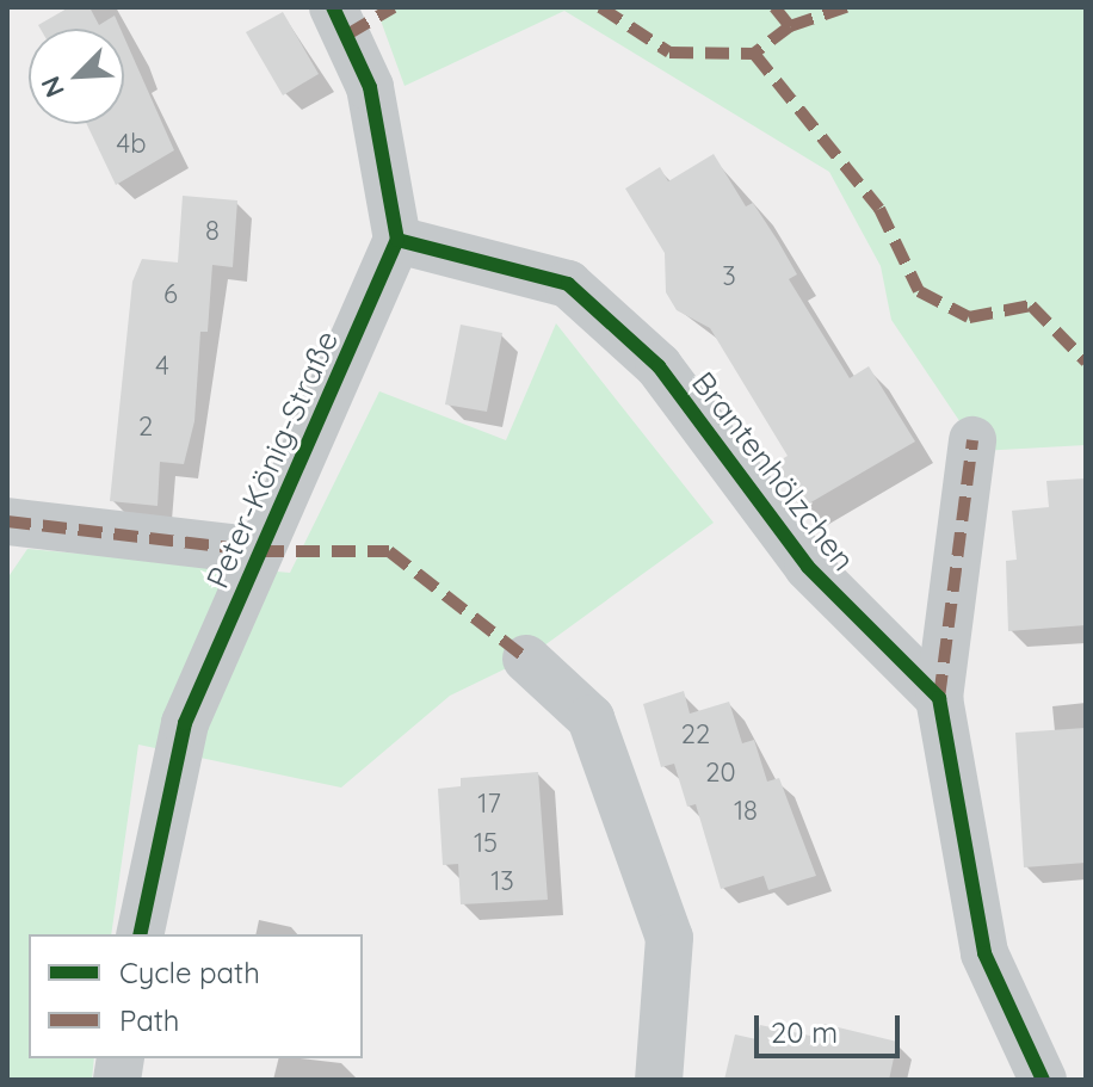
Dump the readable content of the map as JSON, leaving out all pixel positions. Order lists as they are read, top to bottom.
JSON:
{
  "streets": {
    "street": ["Peter-König-Straße", "Brantenhölzchen"]
  },
  "crossings": [
    ["Peter-König-Straße", "Brantenhölzchen"]
  ],
  "house_numbers": [
    "4b",
    "8",
    "3",
    "6",
    "4",
    "2",
    "22",
    "20",
    "17",
    "18",
    "15",
    "13"
  ],
  "legend": ["Cycle path", "Path"],
  "scale_bar": "20 m",
  "north": "bottom left"
}
